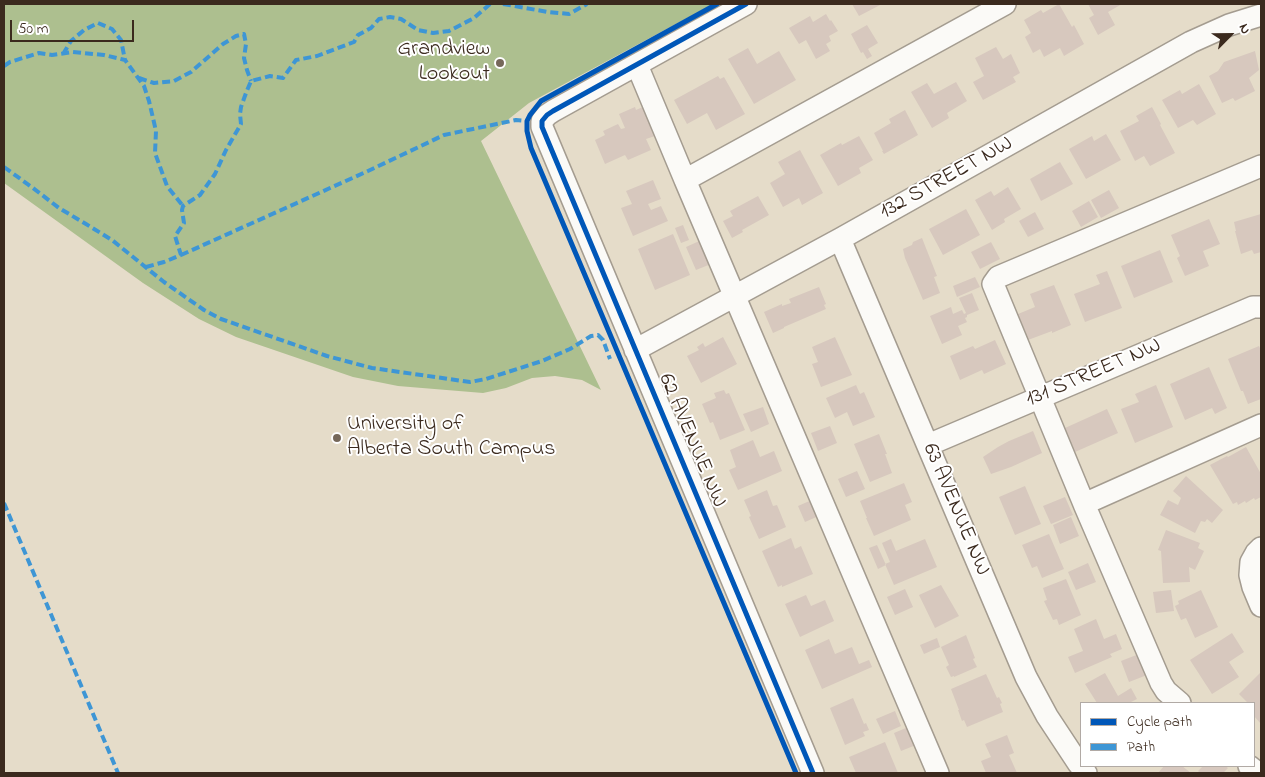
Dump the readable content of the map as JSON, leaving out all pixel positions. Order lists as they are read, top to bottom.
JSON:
{
  "streets": {
    "street": [
      "132 STREET NW",
      "131 STREET NW",
      "62 AVENUE NW",
      "63 AVENUE NW"
    ]
  },
  "crossings": [
    ["132 STREET NW", "62 AVENUE NW"],
    ["132 STREET NW", "63 AVENUE NW"],
    ["131 STREET NW", "63 AVENUE NW"]
  ],
  "places": ["Grandview Lookout", "University of Alberta South Campus"],
  "legend": ["Cycle path", "Path"],
  "scale_bar": "50 m",
  "north": "top right"
}
